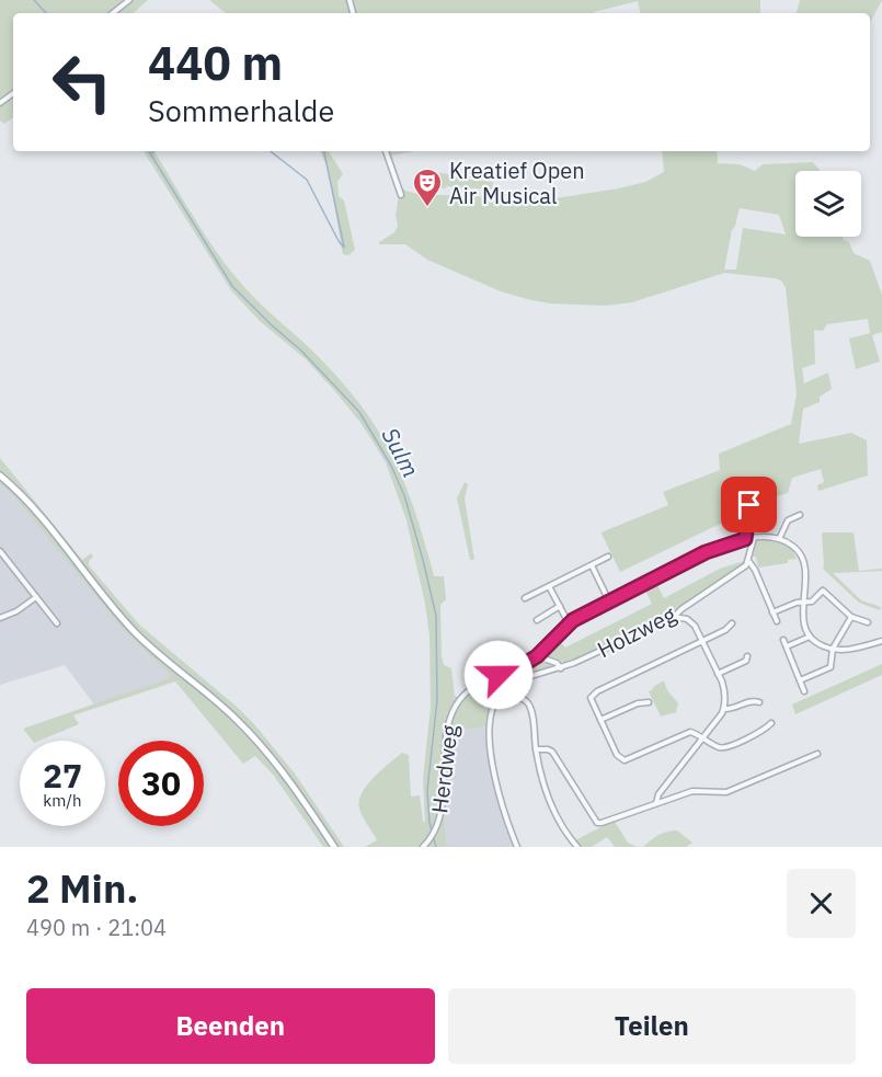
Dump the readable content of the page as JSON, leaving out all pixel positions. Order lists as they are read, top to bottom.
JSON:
{
  "streets": {
    "street": ["Holzweg", "Herdweg"]
  },
  "water": ["Sulm"],
  "places": {
    "theatre": ["Kreatief Open Air Musical"]
  },
  "page": {
    "turn": ["440 m", "Sommerhalde"],
    "speed": "27 km/h",
    "limit": "30",
    "heading": ["2 Min.", "490 m · 21:04"],
    "buttons": ["Beenden", "Teilen"]
  }
}
